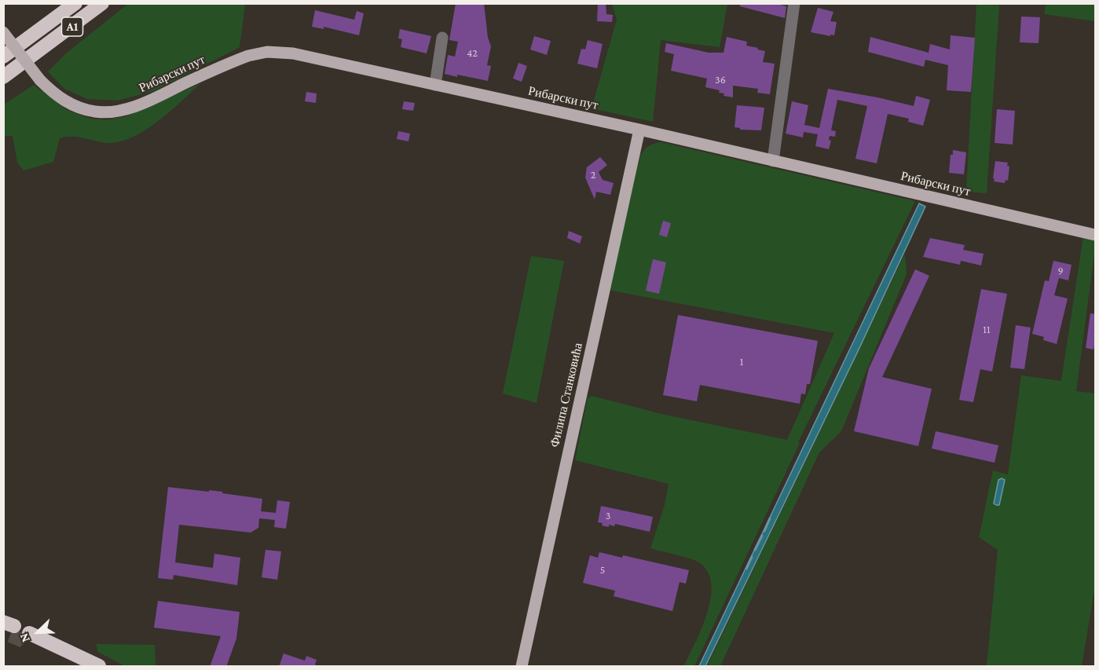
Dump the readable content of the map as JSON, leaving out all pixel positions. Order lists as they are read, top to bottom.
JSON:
{
  "streets": {
    "highway": ["A1"],
    "main road": ["Рибарски пут", "Филипа Станковића"]
  },
  "crossings": [
    ["Рибарски пут", "Филипа Станковића"]
  ],
  "house_numbers": [
    "42",
    "36",
    "2",
    "9",
    "11",
    "1",
    "3",
    "5"
  ],
  "north": "bottom left"
}
